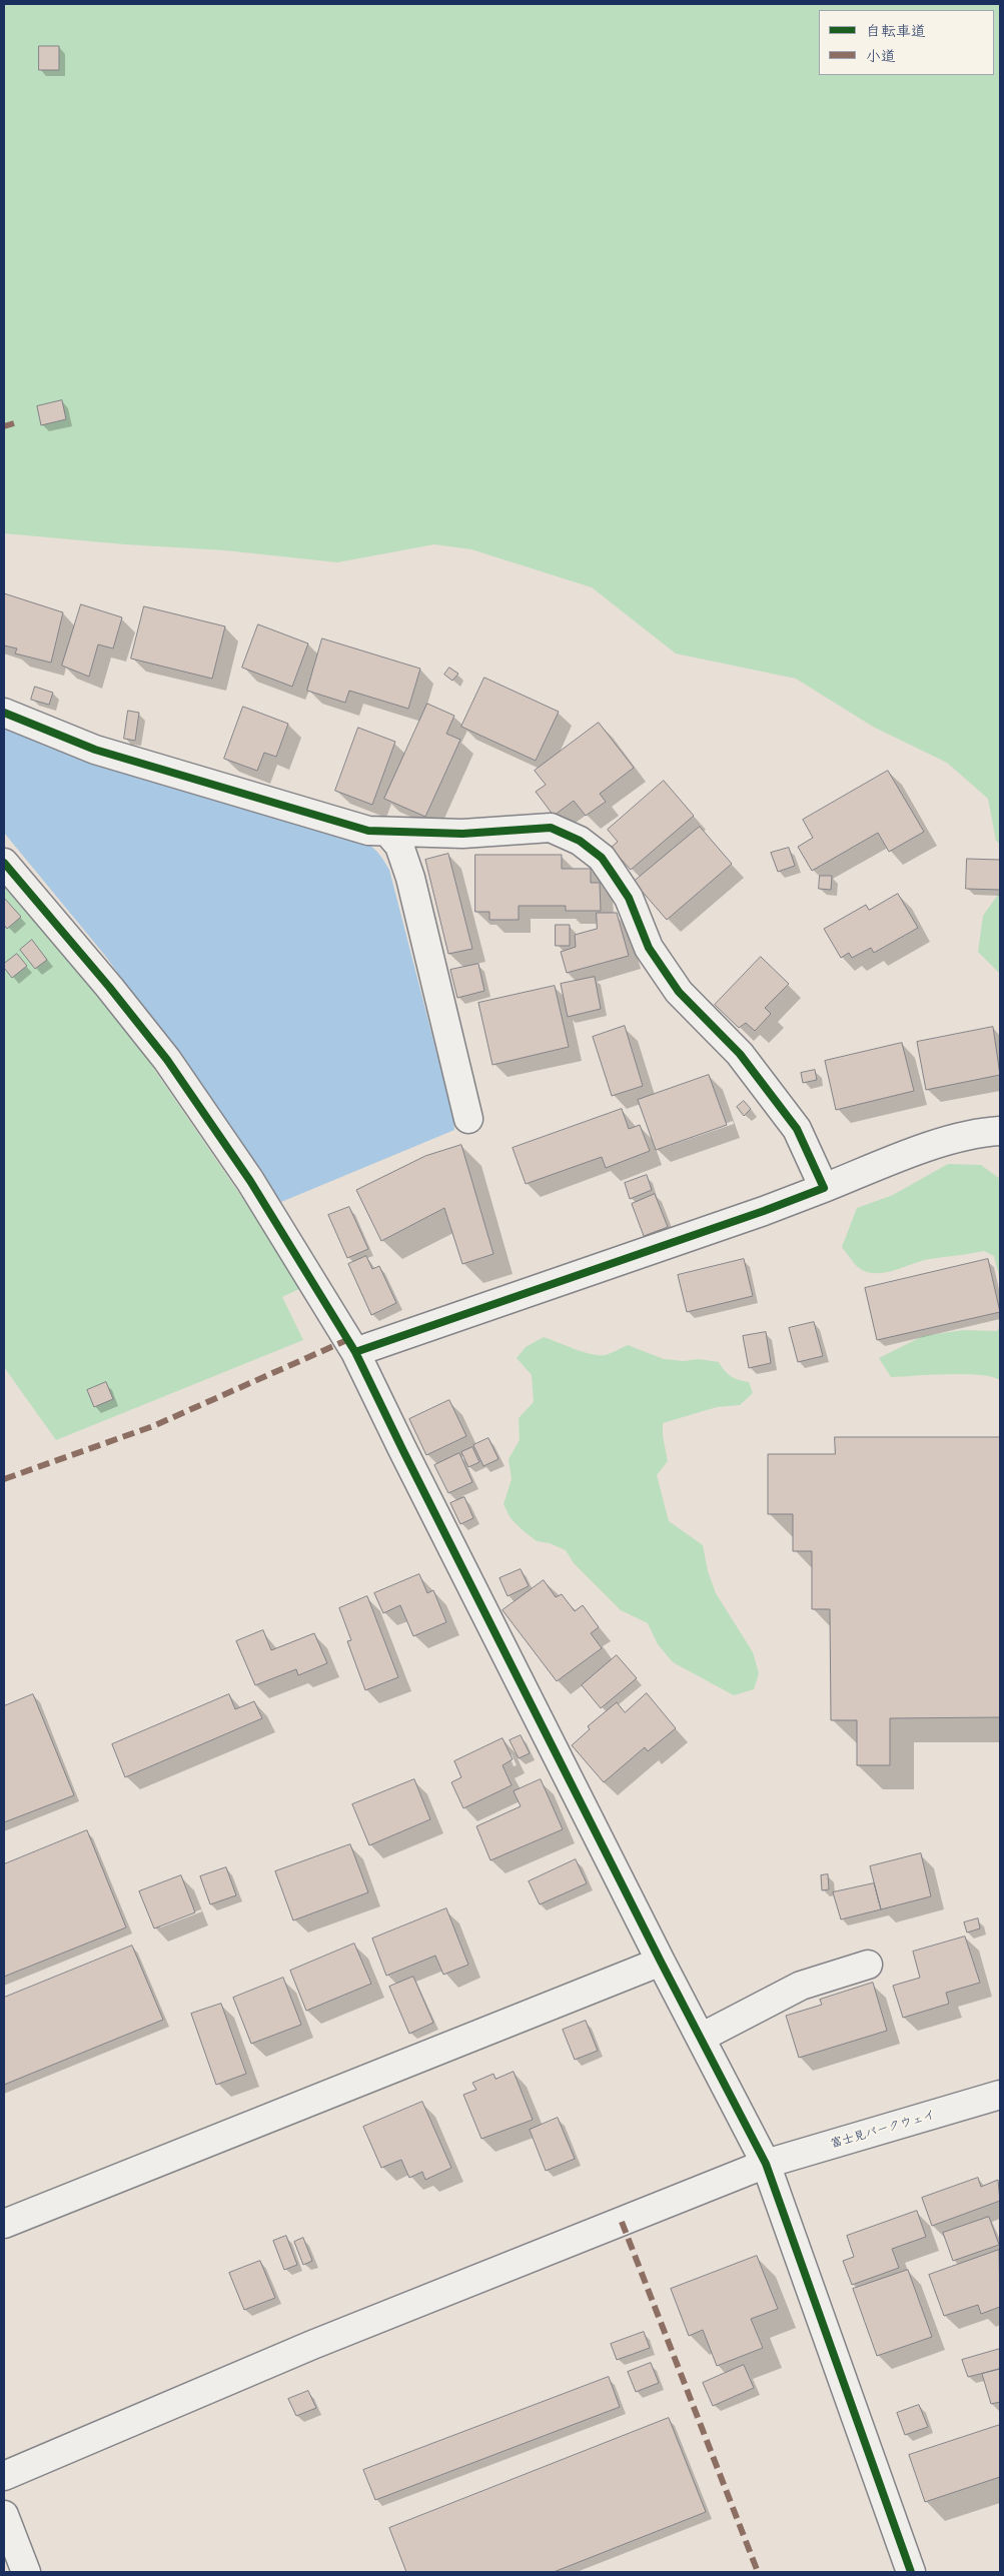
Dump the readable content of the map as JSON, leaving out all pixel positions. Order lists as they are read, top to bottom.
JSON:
{
  "streets": {
    "street": ["富士見パークウェイ"]
  },
  "legend": ["自転車道", "小道"]
}
